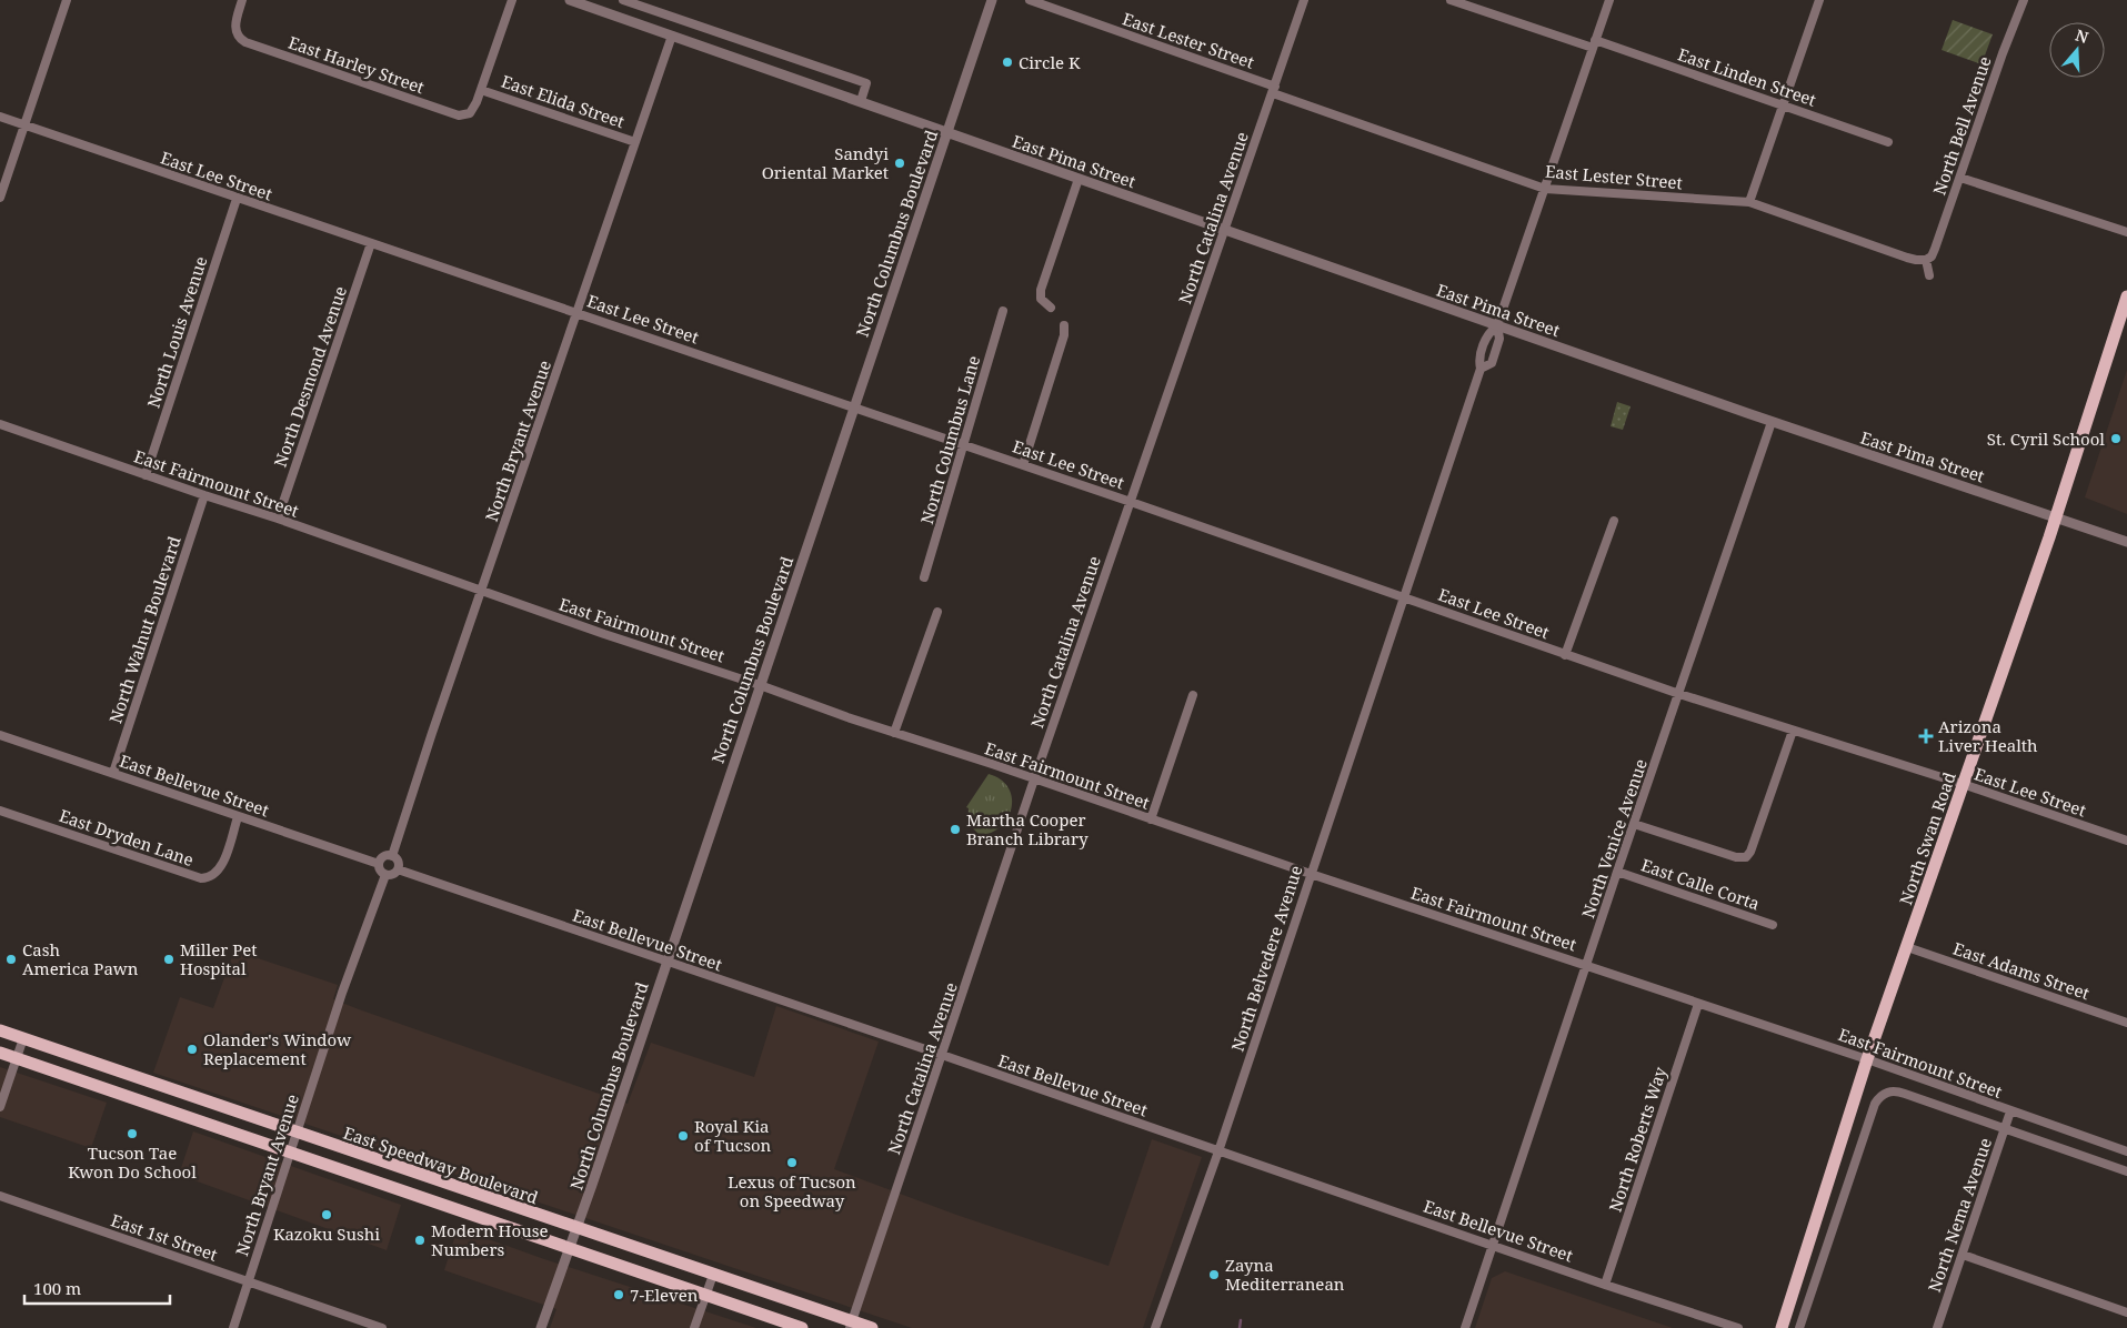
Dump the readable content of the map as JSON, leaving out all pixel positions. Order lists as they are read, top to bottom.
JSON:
{
  "streets": {
    "main road": ["North Swan Road", "East Speedway Boulevard"],
    "street": [
      "East Lester Street",
      "East Harley Street",
      "East Linden Street",
      "East Elida Street",
      "North Bell Avenue",
      "East Pima Street",
      "East Lee Street",
      "North Catalina Avenue",
      "North Columbus Boulevard",
      "North Louis Avenue",
      "North Desmond Avenue",
      "North Columbus Lane",
      "North Bryant Avenue",
      "East Fairmount Street",
      "North Walnut Boulevard",
      "East Bellevue Street",
      "East Dryden Lane",
      "North Venice Avenue",
      "East Calle Corta",
      "North Belvedere Avenue",
      "East Adams Street",
      "North Roberts Way",
      "North Nema Avenue",
      "East 1st Street"
    ]
  },
  "crossings": [
    ["East Lester Street", "North Bell Avenue"],
    ["East Lester Street", "North Catalina Avenue"],
    ["East Harley Street", "East Elida Street"],
    ["East Elida Street", "North Bryant Avenue"],
    ["East Pima Street", "North Catalina Avenue"],
    ["East Pima Street", "North Columbus Boulevard"],
    ["East Pima Street", "North Bryant Avenue"],
    ["East Pima Street", "North Venice Avenue"],
    ["East Pima Street", "North Swan Road"],
    ["East Lee Street", "North Catalina Avenue"],
    ["East Lee Street", "North Columbus Boulevard"],
    ["East Lee Street", "North Louis Avenue"],
    ["East Lee Street", "North Desmond Avenue"],
    ["East Lee Street", "North Columbus Lane"],
    ["East Lee Street", "North Bryant Avenue"],
    ["East Lee Street", "North Venice Avenue"],
    ["East Lee Street", "North Swan Road"],
    ["East Lee Street", "North Belvedere Avenue"],
    ["North Catalina Avenue", "East Fairmount Street"],
    ["North Catalina Avenue", "East Bellevue Street"],
    ["North Catalina Avenue", "East Speedway Boulevard"],
    ["North Columbus Boulevard", "East Fairmount Street"],
    ["North Columbus Boulevard", "East Bellevue Street"],
    ["North Columbus Boulevard", "East Speedway Boulevard"],
    ["North Louis Avenue", "East Fairmount Street"],
    ["North Desmond Avenue", "East Fairmount Street"],
    ["North Bryant Avenue", "East Fairmount Street"],
    ["North Bryant Avenue", "East Bellevue Street"],
    ["North Bryant Avenue", "East Speedway Boulevard"],
    ["North Bryant Avenue", "East 1st Street"],
    ["East Fairmount Street", "North Walnut Boulevard"],
    ["East Fairmount Street", "North Venice Avenue"],
    ["East Fairmount Street", "North Swan Road"],
    ["East Fairmount Street", "North Belvedere Avenue"],
    ["East Fairmount Street", "North Roberts Way"],
    ["East Fairmount Street", "North Nema Avenue"],
    ["North Walnut Boulevard", "East Bellevue Street"],
    ["East Bellevue Street", "East Dryden Lane"],
    ["East Bellevue Street", "North Venice Avenue"],
    ["East Bellevue Street", "North Belvedere Avenue"],
    ["East Bellevue Street", "North Roberts Way"],
    ["North Venice Avenue", "East Calle Corta"],
    ["North Swan Road", "East Adams Street"]
  ],
  "places": {
    "other": [
      "Circle K",
      "Sandyi Oriental Market",
      "St. Cyril School",
      "Martha Cooper Branch Library",
      "Cash America Pawn",
      "Miller Pet Hospital",
      "Olander's Window Replacement",
      "Tucson Tae Kwon Do School",
      "Royal Kia of Tucson",
      "Lexus of Tucson on Speedway",
      "Kazoku Sushi",
      "Modern House Numbers",
      "Zayna Mediterranean",
      "7-Eleven"
    ],
    "health": ["Arizona Liver Health"]
  },
  "scale_bar": "100 m",
  "north": "top"
}
